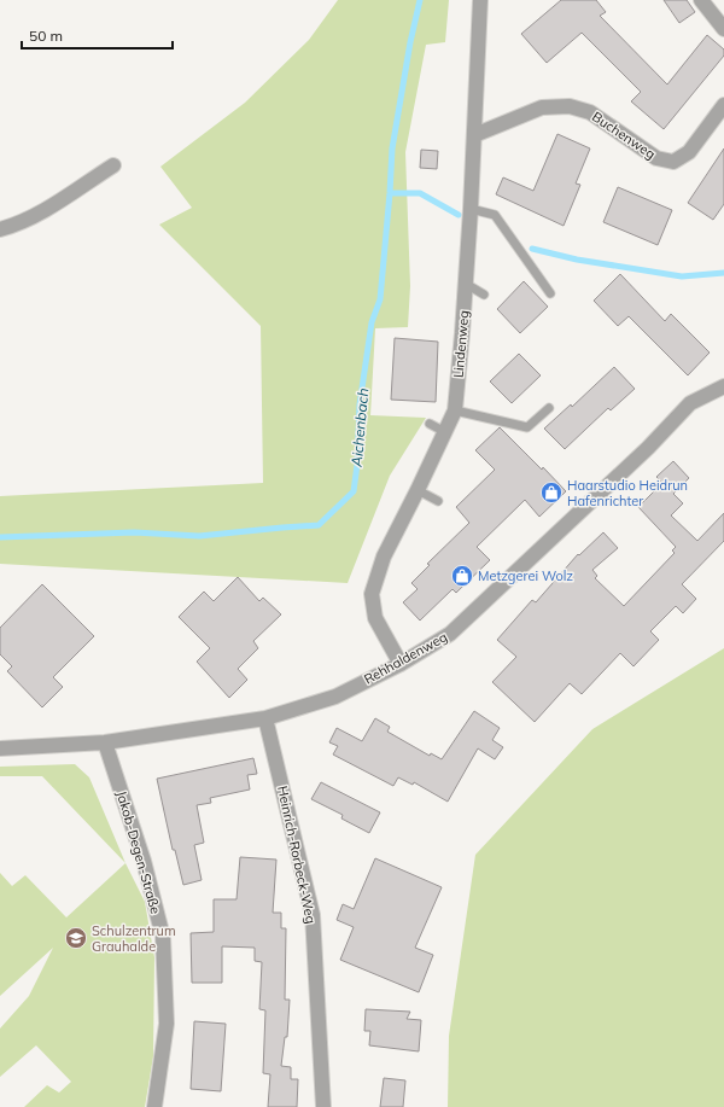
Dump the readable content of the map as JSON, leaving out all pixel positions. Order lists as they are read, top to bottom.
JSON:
{
  "streets": {
    "street": [
      "Buchenweg",
      "Lindenweg",
      "Rehhaldenweg",
      "Jakob-Degen-Straße",
      "Heinrich-Rorbeck-Weg"
    ]
  },
  "crossings": [
    ["Buchenweg", "Lindenweg"],
    ["Lindenweg", "Rehhaldenweg"],
    ["Rehhaldenweg", "Jakob-Degen-Straße"],
    ["Rehhaldenweg", "Heinrich-Rorbeck-Weg"]
  ],
  "water": ["Aichenbach"],
  "places": {
    "shop": ["Haarstudio Heidrun Hafenrichter", "Metzgerei Wolz"],
    "school or university": ["Schulzentrum Grauhalde"]
  },
  "scale_bar": "50 m"
}
